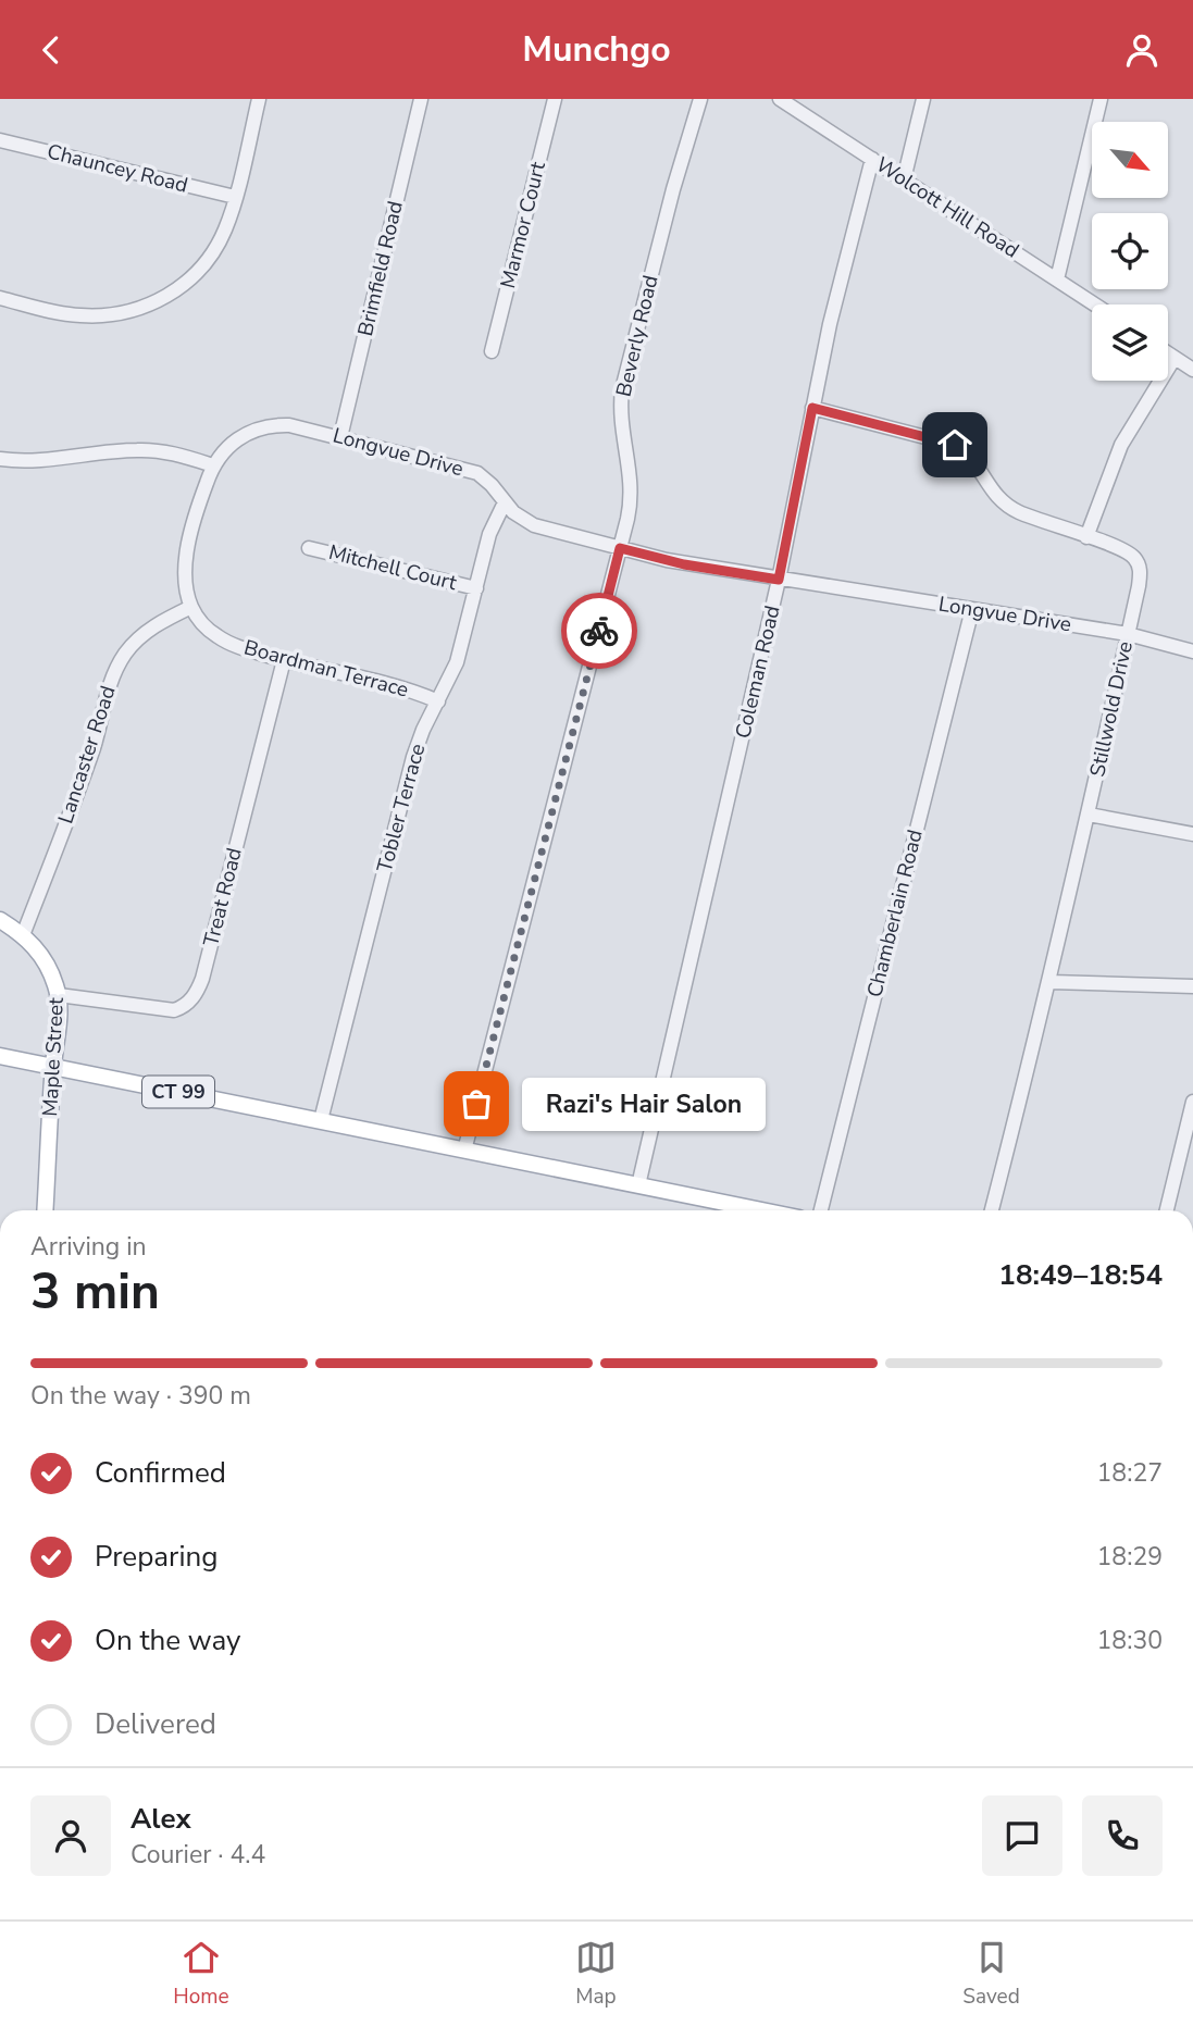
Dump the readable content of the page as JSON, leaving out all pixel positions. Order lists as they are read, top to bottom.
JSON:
{
  "streets": {
    "main road": ["Maple Street", "CT 99"],
    "street": [
      "Chauncey Road",
      "Wolcott Hill Road",
      "Marmor Court",
      "Brimfield Road",
      "Beverly Road",
      "Longvue Drive",
      "Mitchell Court",
      "Boardman Terrace",
      "Coleman Road",
      "Stillwold Drive",
      "Lancaster Road",
      "Tobler Terrace",
      "Treat Road",
      "Chamberlain Road"
    ]
  },
  "crossings": [
    ["Wolcott Hill Road", "Coleman Road"],
    ["Brimfield Road", "Longvue Drive"],
    ["Beverly Road", "Longvue Drive"],
    ["Beverly Road", "CT 99"],
    ["Longvue Drive", "Coleman Road"],
    ["Longvue Drive", "Stillwold Drive"],
    ["Longvue Drive", "Tobler Terrace"],
    ["Longvue Drive", "Chamberlain Road"],
    ["Mitchell Court", "Tobler Terrace"],
    ["Boardman Terrace", "Lancaster Road"],
    ["Boardman Terrace", "Tobler Terrace"],
    ["Boardman Terrace", "Treat Road"],
    ["Coleman Road", "Stillwold Drive"],
    ["Coleman Road", "CT 99"],
    ["Lancaster Road", "Maple Street"],
    ["Tobler Terrace", "CT 99"],
    ["Treat Road", "Maple Street"],
    ["Maple Street", "CT 99"]
  ],
  "places": ["Razi's Hair Salon"],
  "north": "bottom right",
  "page": {
    "header": "Munchgo",
    "bubble": "Razi's Hair Salon",
    "heading": ["3 min", "Arriving in", "18:49–18:54"],
    "panel": ["Alex", "Courier · 4.4"],
    "bar": "On the way · 390 m",
    "list": [
      ["Confirmed", "18:27"],
      ["Preparing", "18:29"],
      ["On the way", "18:30"],
      "Delivered"
    ],
    "tabs": ["Home", "Map", "Saved"]
  }
}
